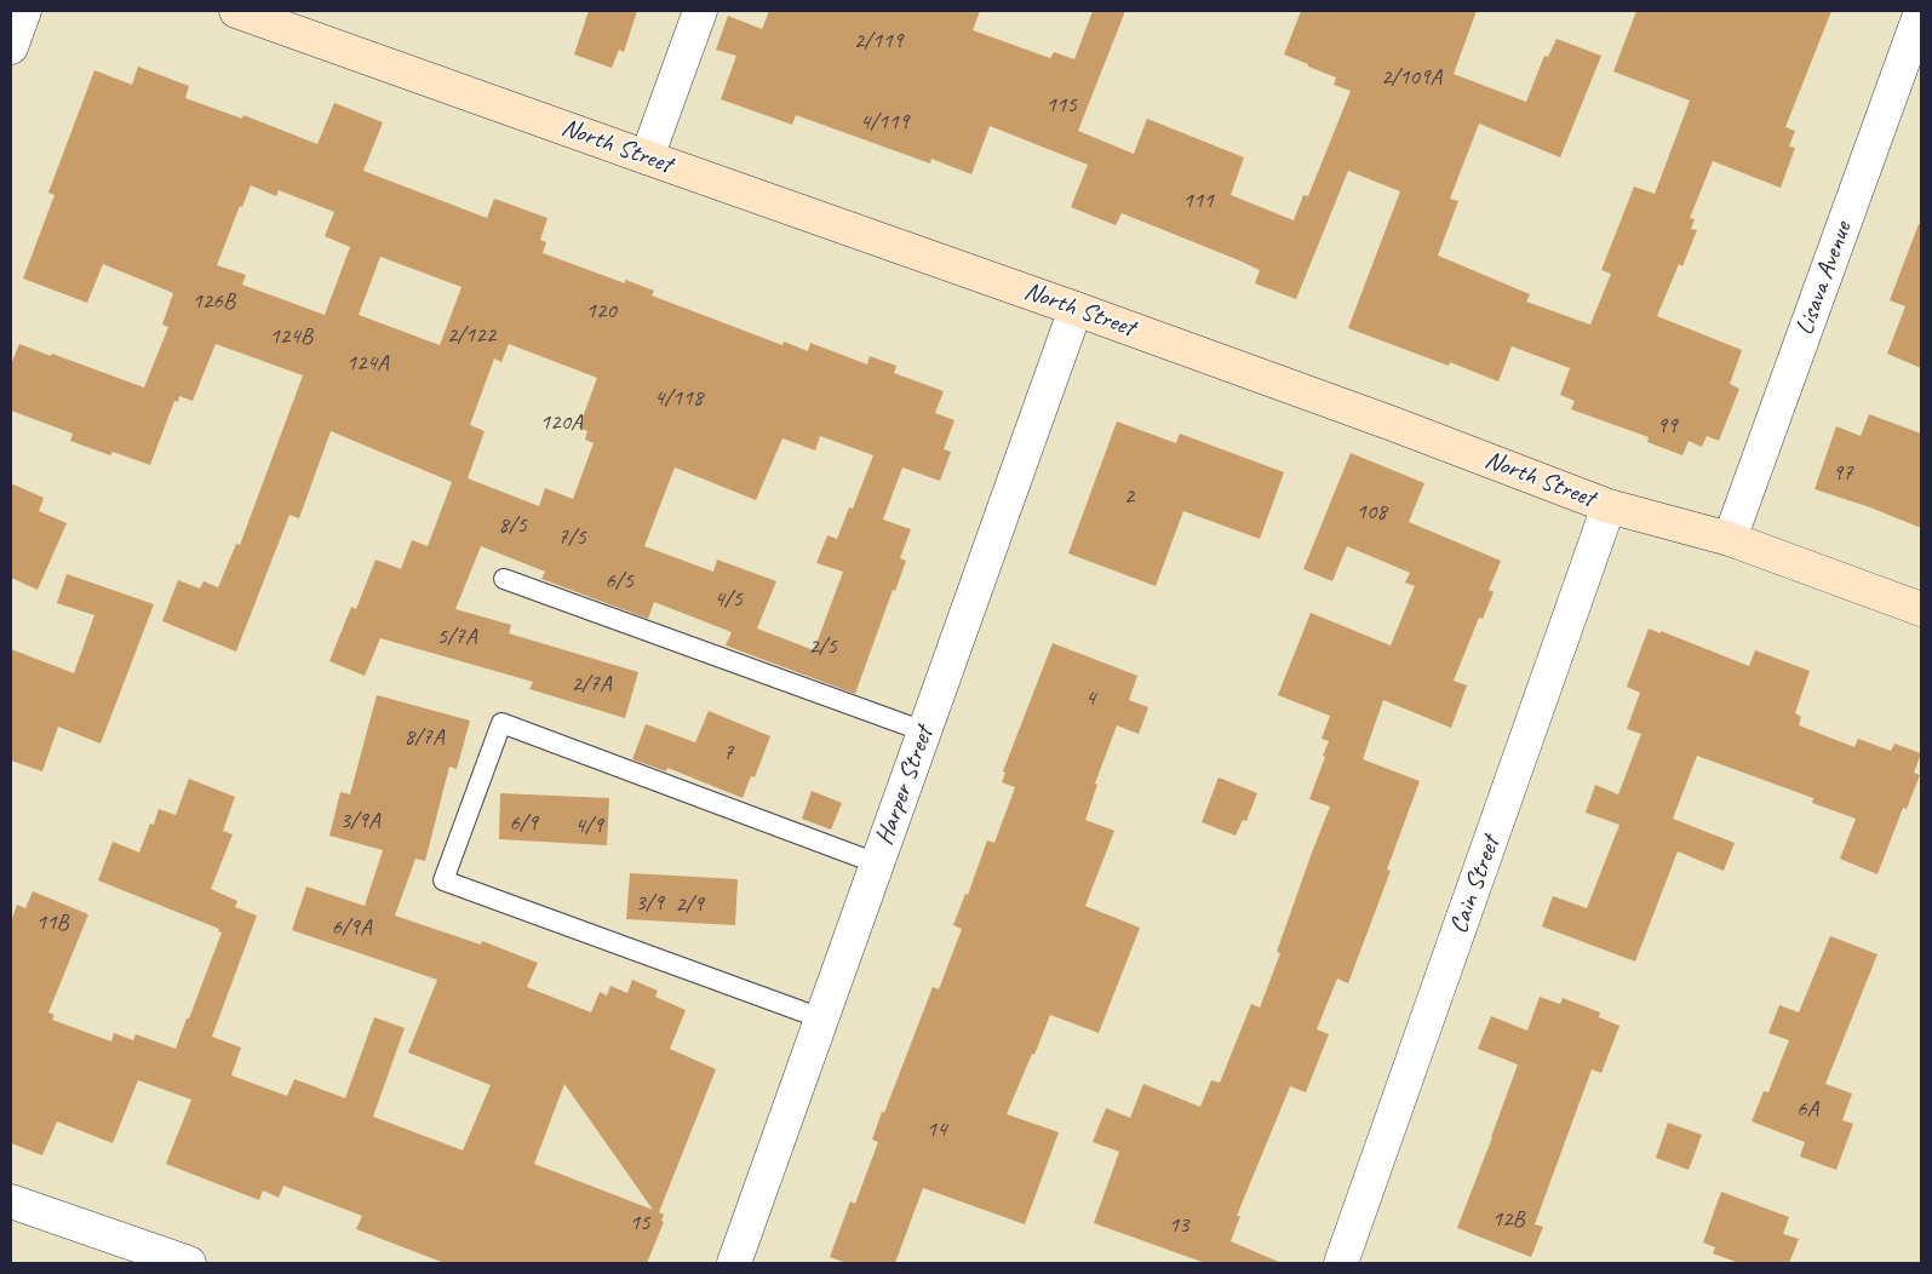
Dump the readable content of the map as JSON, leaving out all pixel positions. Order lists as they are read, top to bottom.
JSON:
{
  "streets": {
    "street": [
      "North Street",
      "Lisava Avenue",
      "Harper Street",
      "Cain Street"
    ]
  },
  "crossings": [
    ["North Street", "Lisava Avenue"],
    ["North Street", "Harper Street"],
    ["North Street", "Cain Street"]
  ],
  "house_numbers": [
    "2/119",
    "2/109A",
    "115",
    "4/119",
    "111",
    "126B",
    "120",
    "2/122",
    "124B",
    "124A",
    "4/118",
    "120A",
    "99",
    "97",
    "2",
    "108",
    "8/5",
    "7/5",
    "6/5",
    "4/5",
    "5/7A",
    "2/5",
    "2/7A",
    "4",
    "8/7A",
    "7",
    "3/9A",
    "6/9",
    "4/9",
    "3/9",
    "2/9",
    "11B",
    "6/9A",
    "6A",
    "14",
    "12B",
    "15",
    "13"
  ]
}
